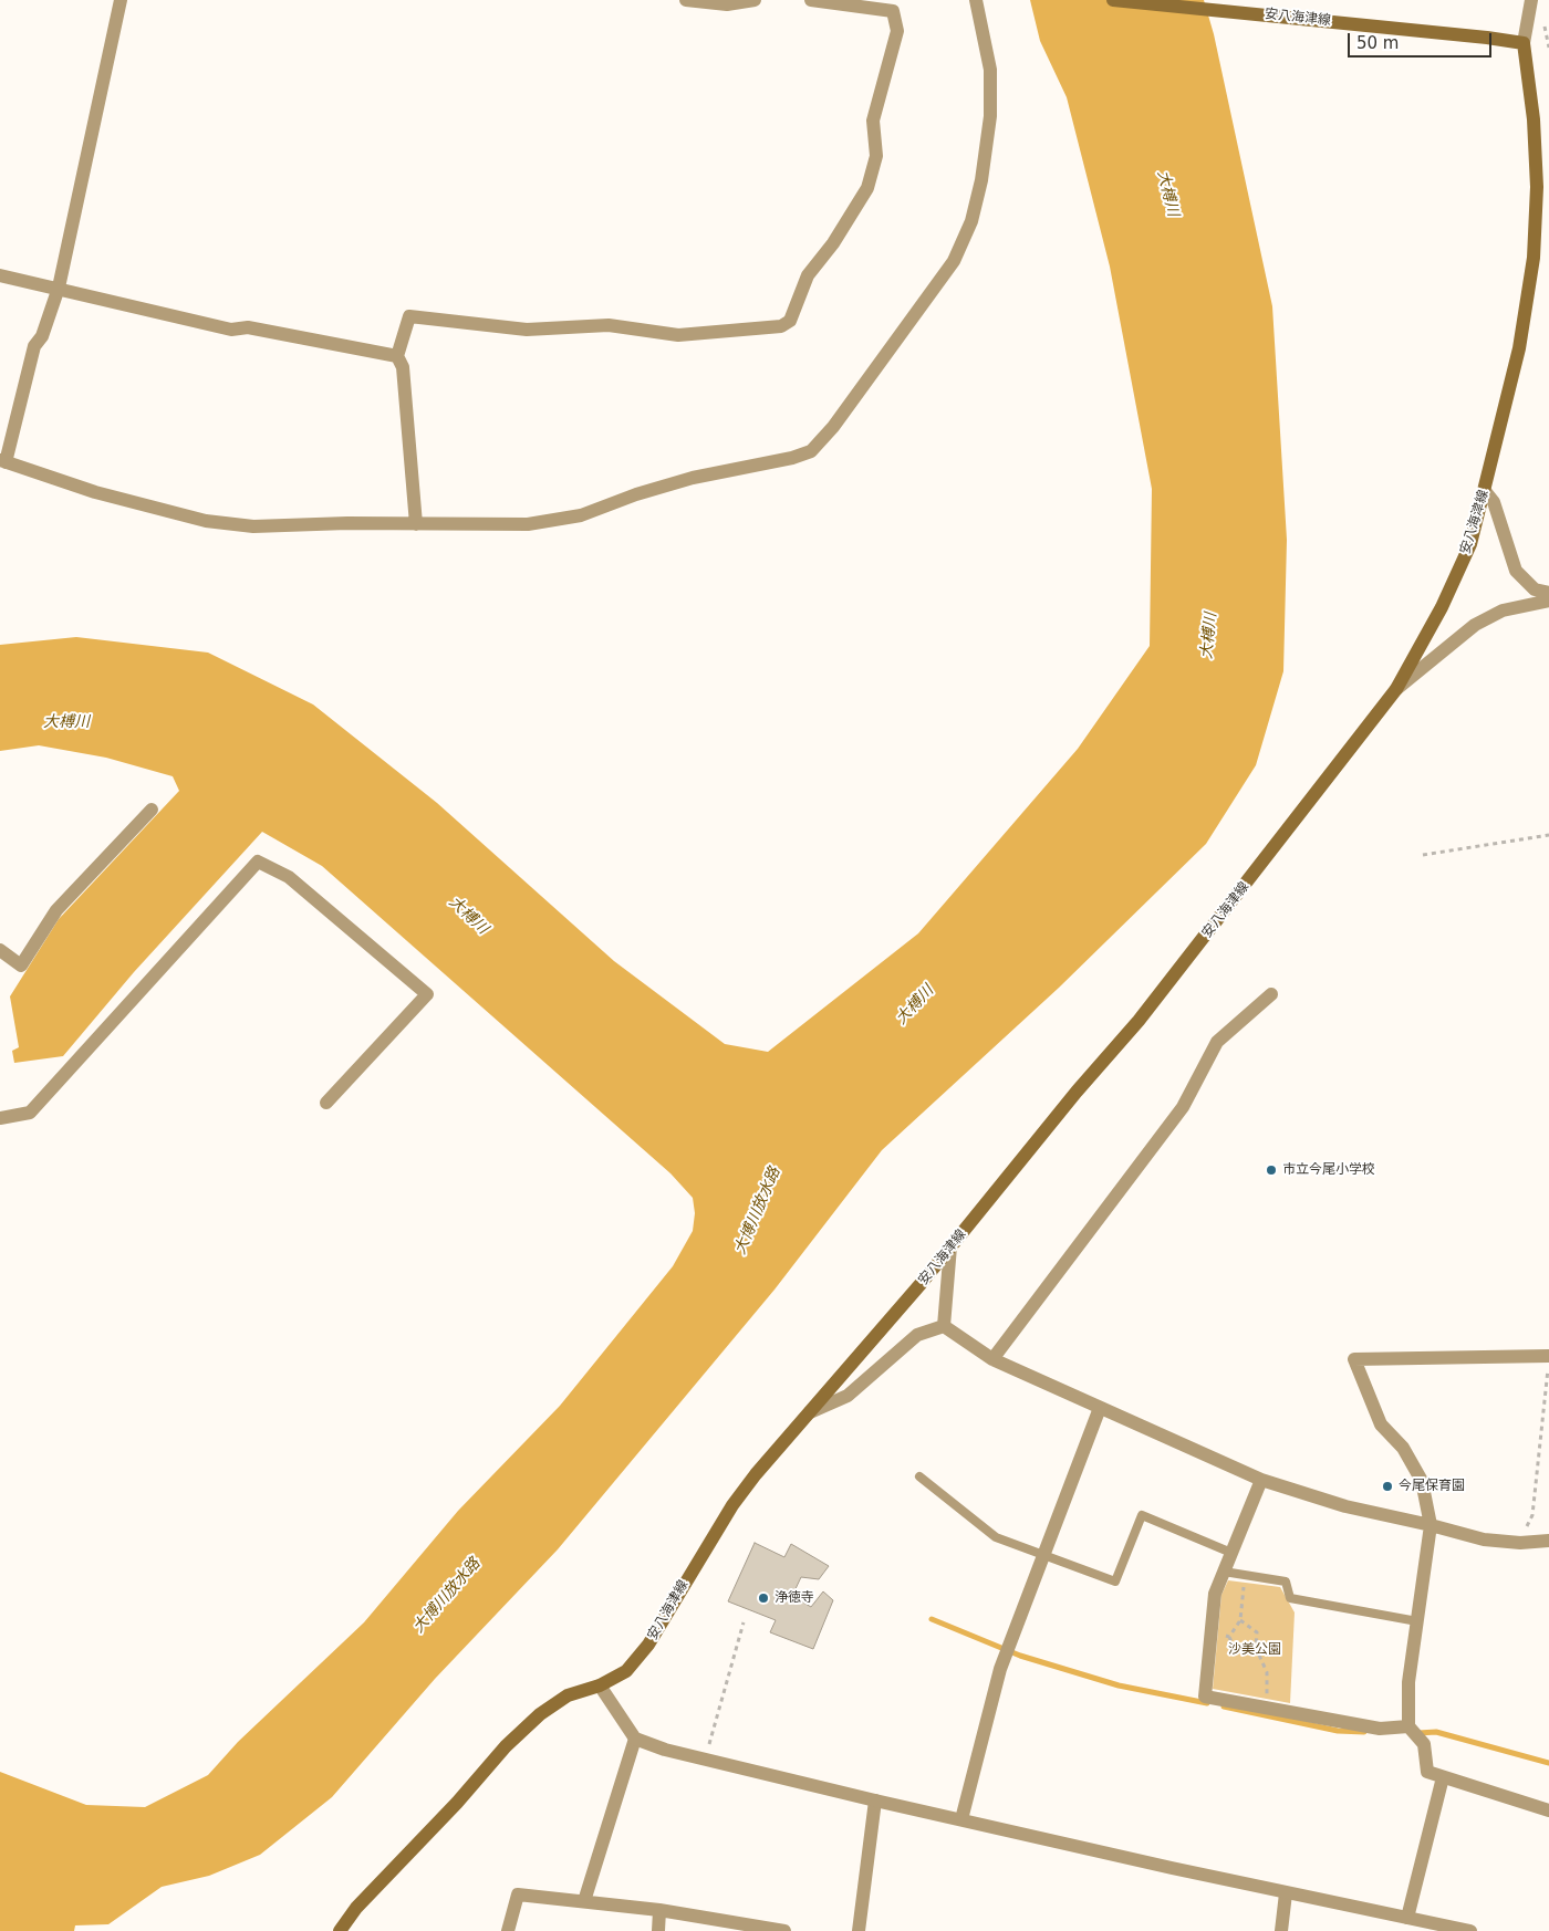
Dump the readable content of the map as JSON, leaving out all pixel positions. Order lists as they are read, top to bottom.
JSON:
{
  "streets": {
    "main road": ["安八海津線"]
  },
  "water": ["大榑川", "大博川放水路"],
  "parks": ["沙美公園"],
  "places": ["市立今尾小学校", "今尾保育園", "浄徳寺"],
  "scale_bar": "50 m"
}
